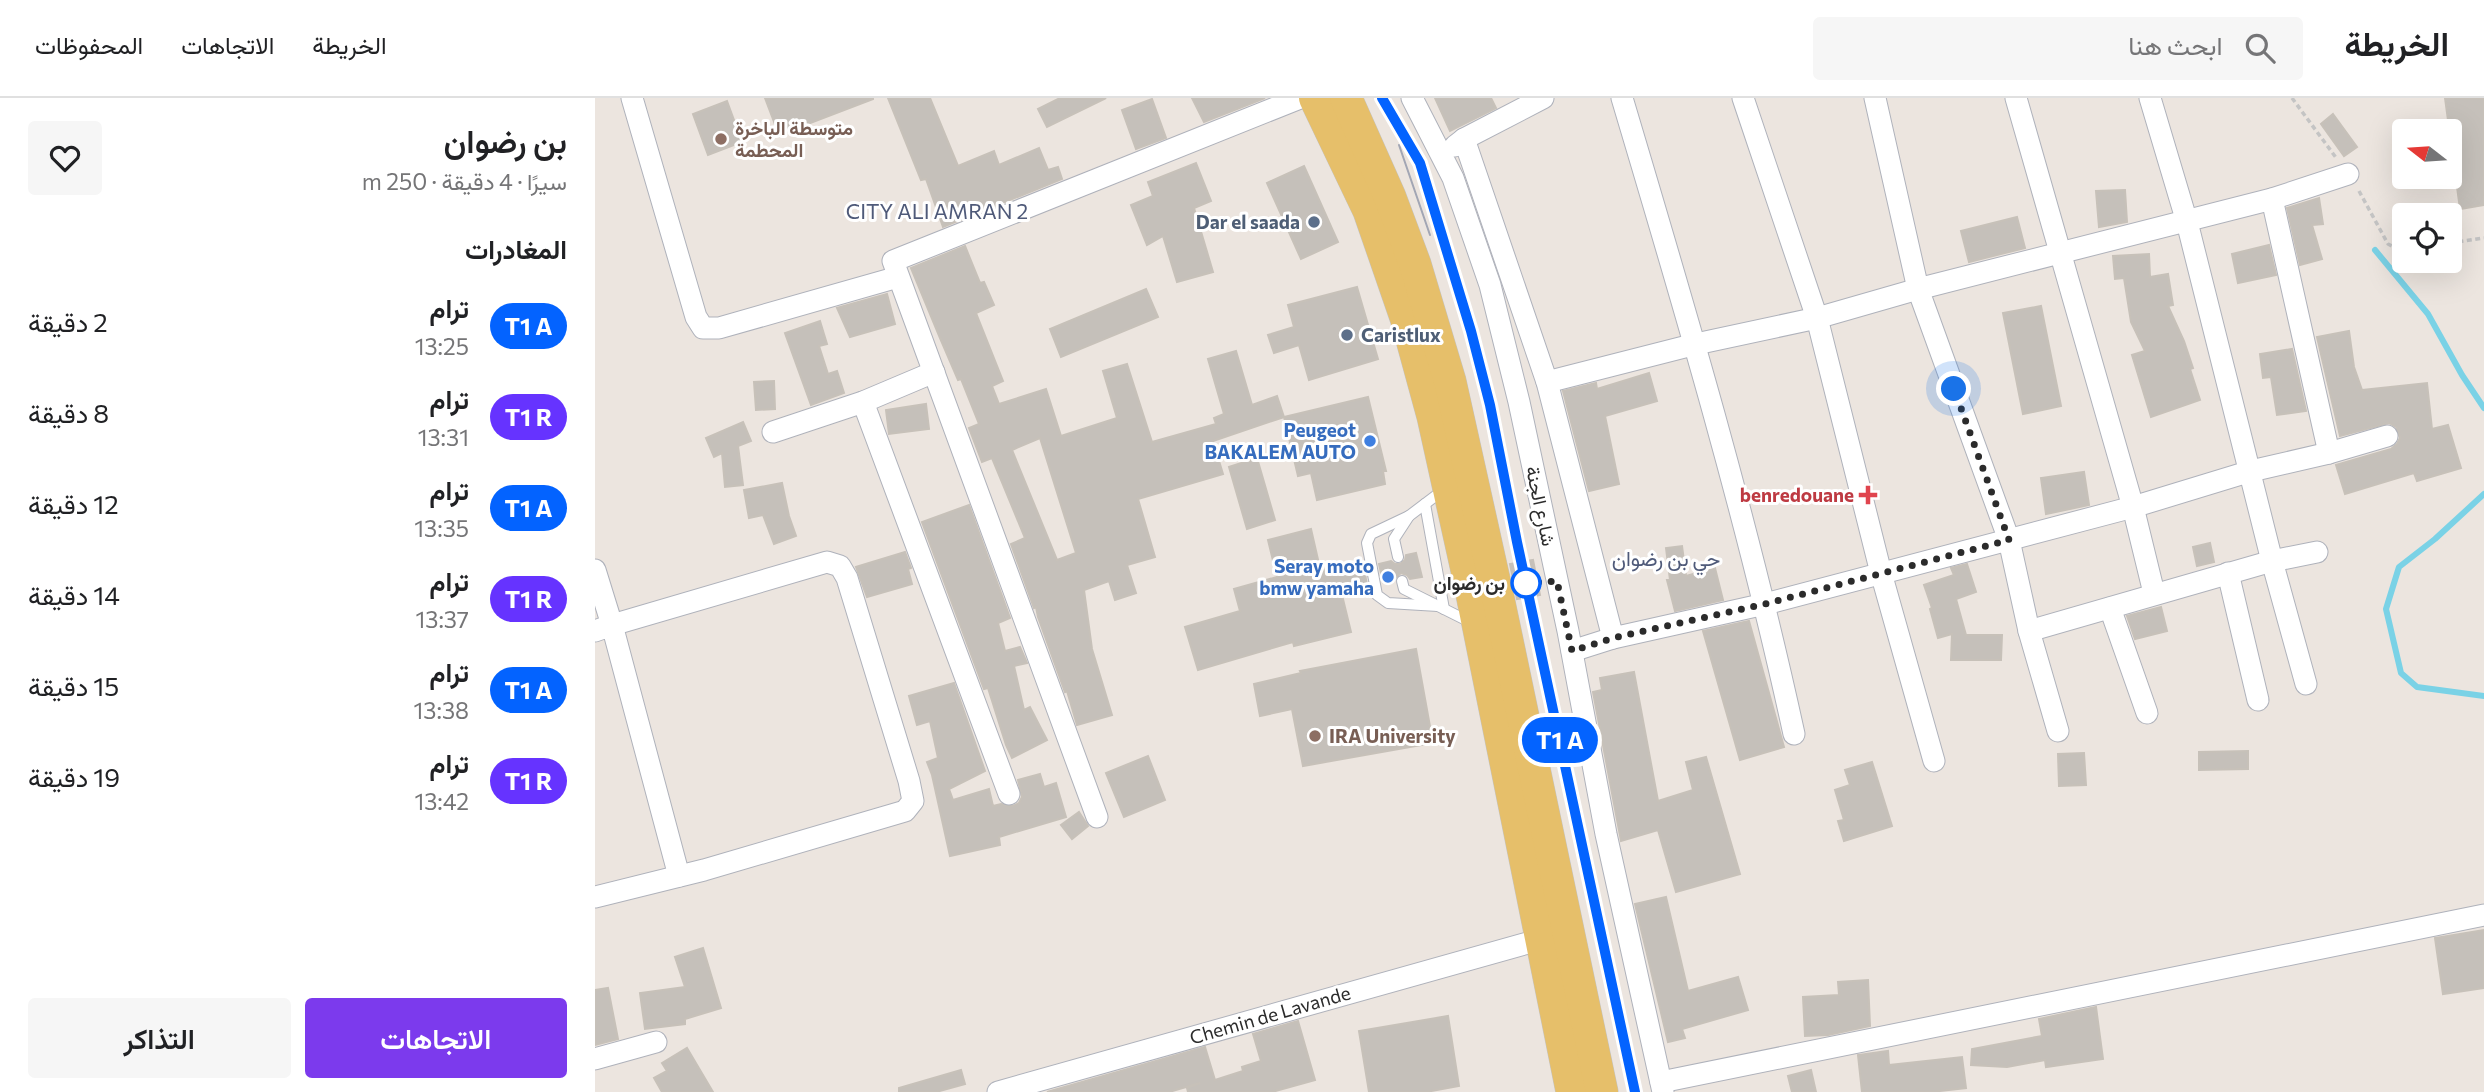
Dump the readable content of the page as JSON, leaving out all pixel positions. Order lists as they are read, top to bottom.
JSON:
{
  "streets": {
    "street": ["شارع الجنة", "Chemin de Lavande"]
  },
  "districts": ["CITY ALI AMRAN 2", "حي بن رضوان"],
  "places": {
    "other": [
      "متوسطة الباخرة المحطمة",
      "Dar el saada",
      "Caristlux",
      "Peugeot BAKALEM AUTO",
      "Seray moto bmw yamaha",
      "بن رضوان",
      "IRA University"
    ],
    "health": ["benredouane"]
  },
  "north": "left",
  "page": {
    "header": "الخريطة",
    "search": "ابحث هنا",
    "nav": ["الخريطة", "الاتجاهات", "المحفوظات"],
    "on_map": "T1 A",
    "heading": [
      ["بن رضوان", "سيرًا · 4 دقيقة · 250 m"],
      "المغادرات"
    ],
    "list": [
      {
        "mark": "T1 A",
        "name": "ترام",
        "note": "13:25",
        "value": "2 دقيقة"
      },
      {
        "mark": "T1 R",
        "name": "ترام",
        "note": "13:31",
        "value": "8 دقيقة"
      },
      {
        "mark": "T1 A",
        "name": "ترام",
        "note": "13:35",
        "value": "12 دقيقة"
      },
      {
        "mark": "T1 R",
        "name": "ترام",
        "note": "13:37",
        "value": "14 دقيقة"
      },
      {
        "mark": "T1 A",
        "name": "ترام",
        "note": "13:38",
        "value": "15 دقيقة"
      },
      {
        "mark": "T1 R",
        "name": "ترام",
        "note": "13:42",
        "value": "19 دقيقة"
      }
    ],
    "buttons": ["الاتجاهات", "التذاكر"]
  }
}
